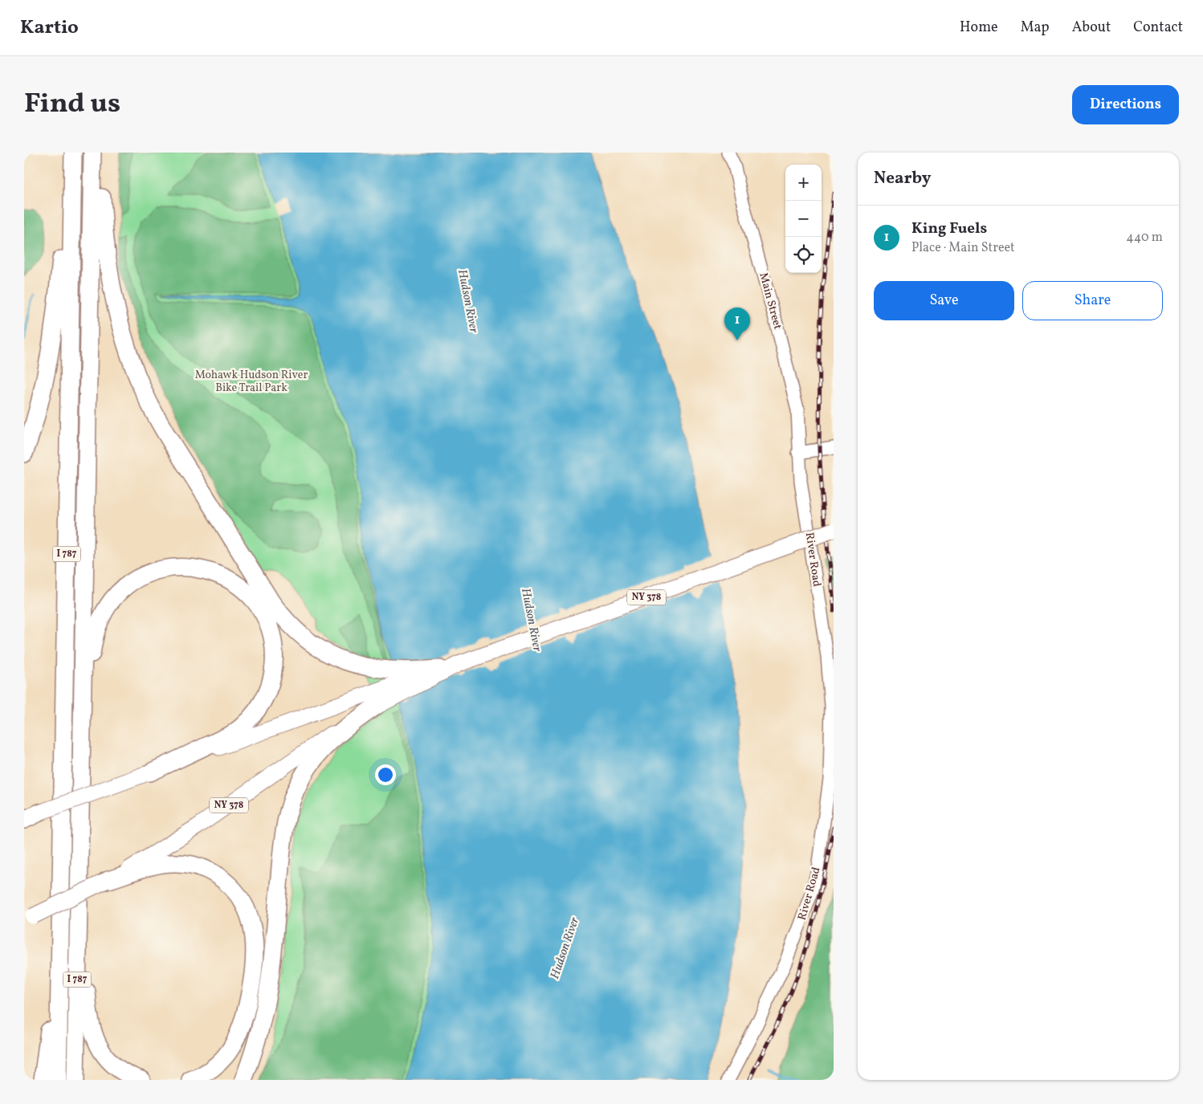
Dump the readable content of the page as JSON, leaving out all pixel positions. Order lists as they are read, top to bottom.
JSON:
{
  "streets": {
    "highway": ["I 787"],
    "main road": ["NY 378"],
    "street": ["Main Street", "River Road"]
  },
  "crossings": [
    ["Main Street", "River Road"]
  ],
  "water": ["Hudson River"],
  "parks": ["Mohawk Hudson River Bike Trail Park"],
  "page": {
    "header": "Kartio",
    "nav": [
      "Home",
      "Map",
      "About",
      "Contact"
    ],
    "title": "Find us",
    "buttons": [
      "Directions",
      ["Save", "Share"]
    ],
    "heading": "Nearby",
    "map_buttons": ["+", "−"],
    "list": [
      {
        "mark": "1",
        "name": "King Fuels",
        "note": "Place · Main Street",
        "value": "440 m"
      }
    ],
    "pins": "1"
  }
}
